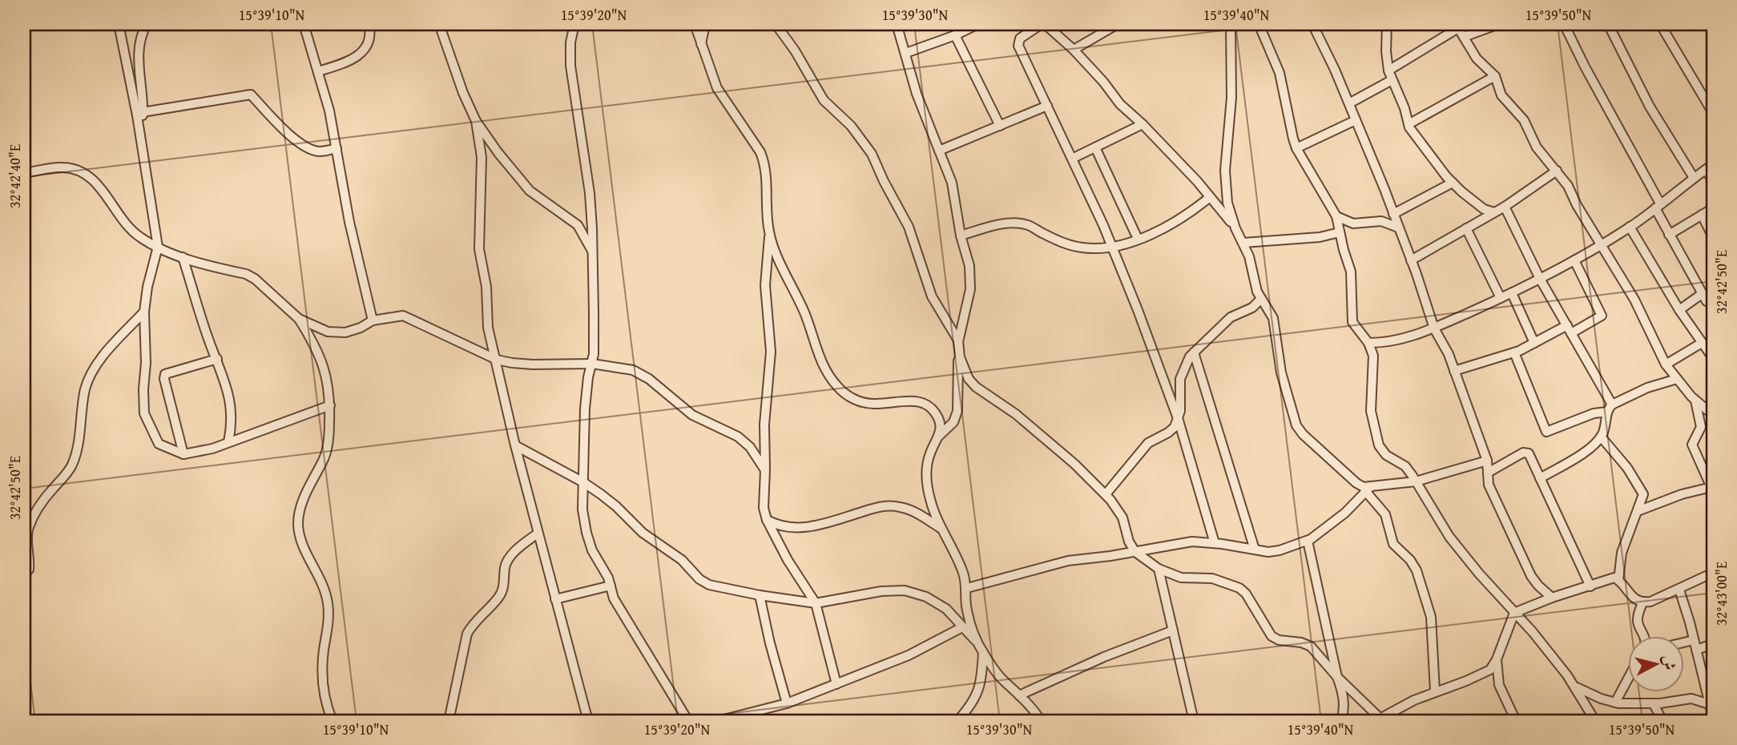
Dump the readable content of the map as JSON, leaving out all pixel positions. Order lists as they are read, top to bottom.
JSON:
{
  "north": "right",
  "coordinates": [
    "15°39'10\"N",
    "15°39'20\"N",
    "15°39'30\"N",
    "15°39'40\"N",
    "15°39'50\"N",
    "32°42'40\"E",
    "32°42'50\"E",
    "32°43'00\"E"
  ]
}
